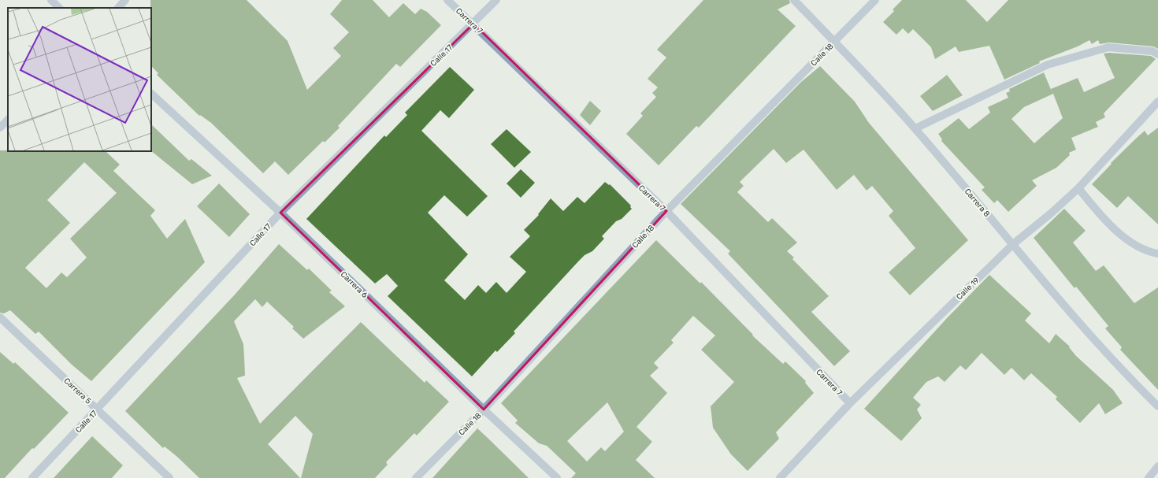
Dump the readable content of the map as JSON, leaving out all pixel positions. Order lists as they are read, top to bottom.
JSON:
{
  "streets": {
    "street": [
      "Carrera 7",
      "Calle 18",
      "Calle 17",
      "Carrera 8",
      "Carrera 6",
      "Calle 19",
      "Carrera 5"
    ]
  },
  "crossings": [
    ["Carrera 7", "Calle 18"],
    ["Carrera 7", "Calle 17"],
    ["Carrera 7", "Calle 19"],
    ["Calle 18", "Carrera 8"],
    ["Calle 18", "Carrera 6"],
    ["Calle 17", "Carrera 6"],
    ["Calle 17", "Carrera 5"],
    ["Carrera 8", "Calle 19"]
  ]
}
